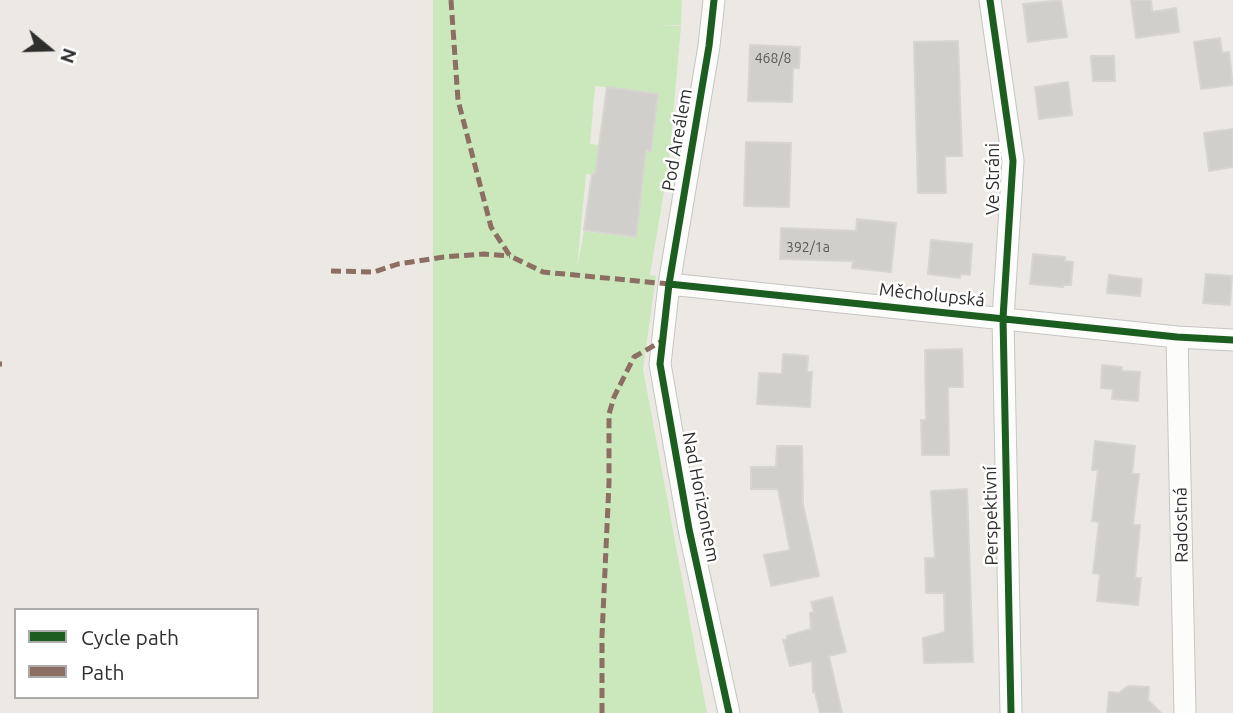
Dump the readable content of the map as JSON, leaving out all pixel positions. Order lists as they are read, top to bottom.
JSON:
{
  "streets": {
    "street": [
      "Pod Areálem",
      "Ve Stráni",
      "Měcholupská",
      "Nad Horizontem",
      "Perspektivní",
      "Radostná"
    ]
  },
  "crossings": [
    ["Pod Areálem", "Měcholupská"],
    ["Pod Areálem", "Nad Horizontem"],
    ["Ve Stráni", "Měcholupská"],
    ["Ve Stráni", "Perspektivní"],
    ["Měcholupská", "Nad Horizontem"],
    ["Měcholupská", "Perspektivní"],
    ["Měcholupská", "Radostná"]
  ],
  "house_numbers": ["468/8", "392/1a"],
  "legend": ["Cycle path", "Path"],
  "north": "right"
}
